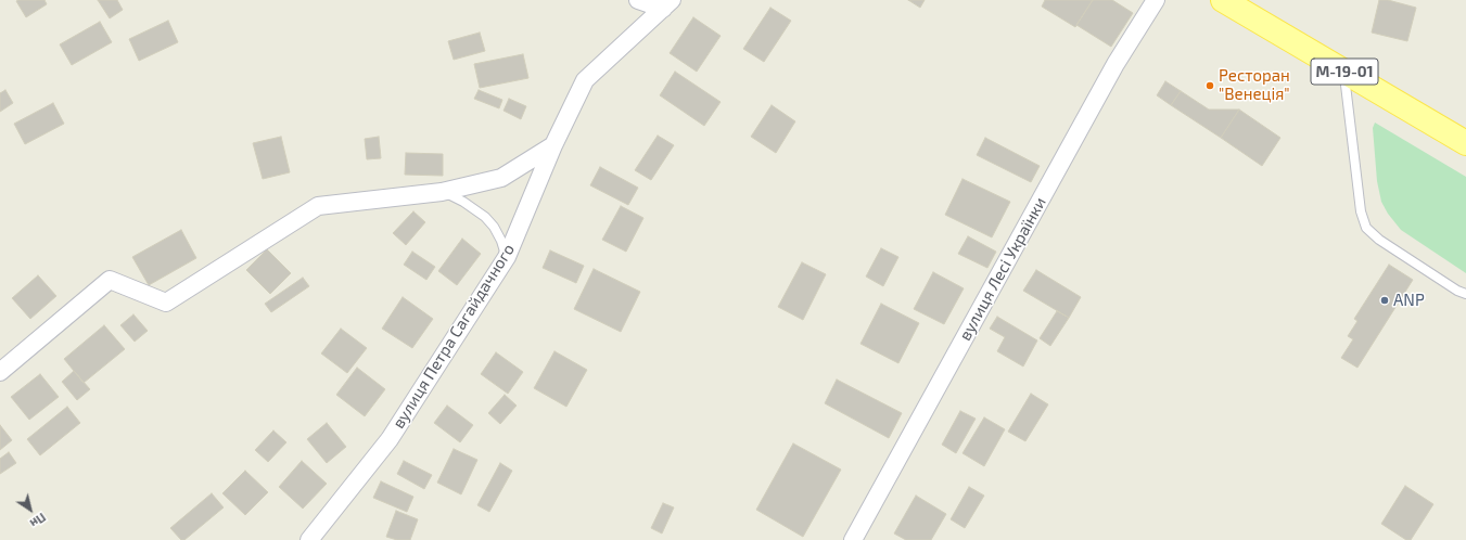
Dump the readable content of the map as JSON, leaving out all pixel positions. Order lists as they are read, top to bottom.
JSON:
{
  "streets": {
    "main road": ["М-19-01"],
    "street": ["вулиця Лесі Українки", "вулиця Петра Сагайдачного"]
  },
  "places": ["Ресторан \"Венеція\"", "ANP"],
  "north": "bottom right"
}
